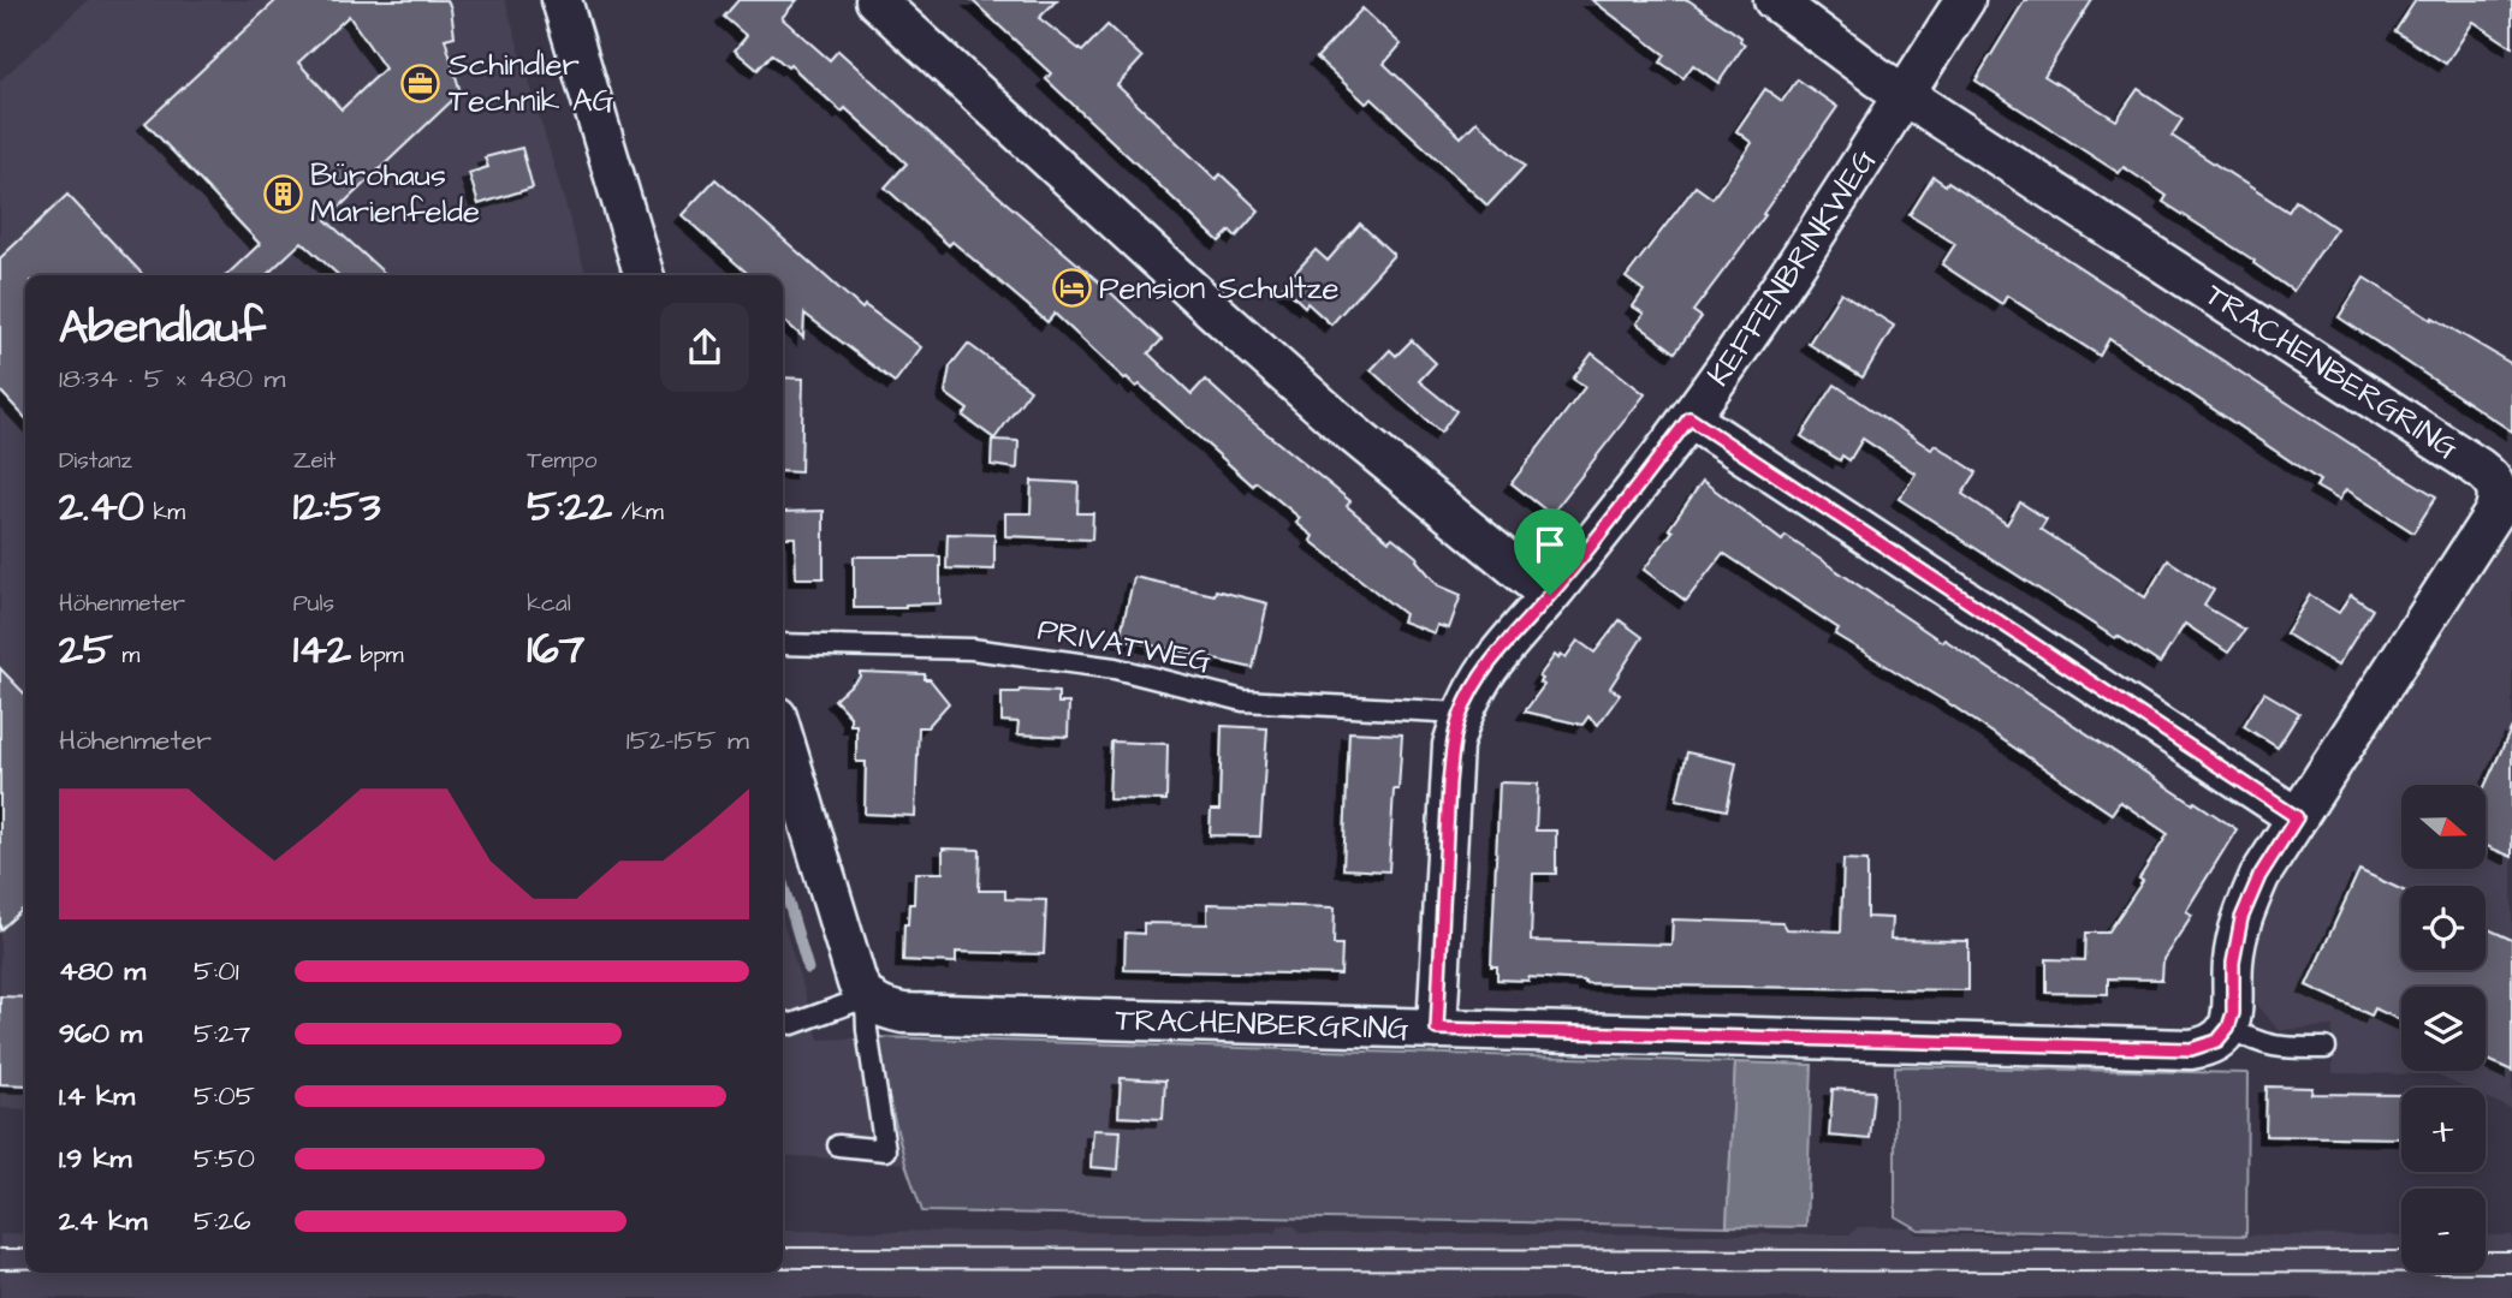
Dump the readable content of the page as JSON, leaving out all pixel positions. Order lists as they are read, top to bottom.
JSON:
{
  "streets": {
    "street": ["KEFFENBRINKWEG", "TRACHENBERGRING"],
    "lane": ["PRIVATWEG"]
  },
  "crossings": [
    ["KEFFENBRINKWEG", "TRACHENBERGRING"],
    ["KEFFENBRINKWEG", "PRIVATWEG"]
  ],
  "places": {
    "office": ["Schindler Technik AG"],
    "building": ["Bürohaus Marienfelde"],
    "hotel": ["Pension Schultze"]
  },
  "north": "right",
  "page": {
    "heading": ["Abendlauf", "18:34 · 5 × 480 m"],
    "stats": [
      ["Distanz", "2.40 km"],
      ["Zeit", "12:53"],
      ["Tempo", "5:22 /km"],
      ["Höhenmeter", "25 m"],
      ["Puls", "142 bpm"],
      ["kcal", "167"]
    ],
    "chart": ["Höhenmeter", "152–155 m"],
    "map_buttons": ["+", "−"],
    "list": [
      {
        "name": "480 m",
        "note": "5:01"
      },
      {
        "name": "960 m",
        "note": "5:27"
      },
      {
        "name": "1.4 km",
        "note": "5:05"
      },
      {
        "name": "1.9 km",
        "note": "5:50"
      },
      {
        "name": "2.4 km",
        "note": "5:26"
      }
    ]
  }
}
